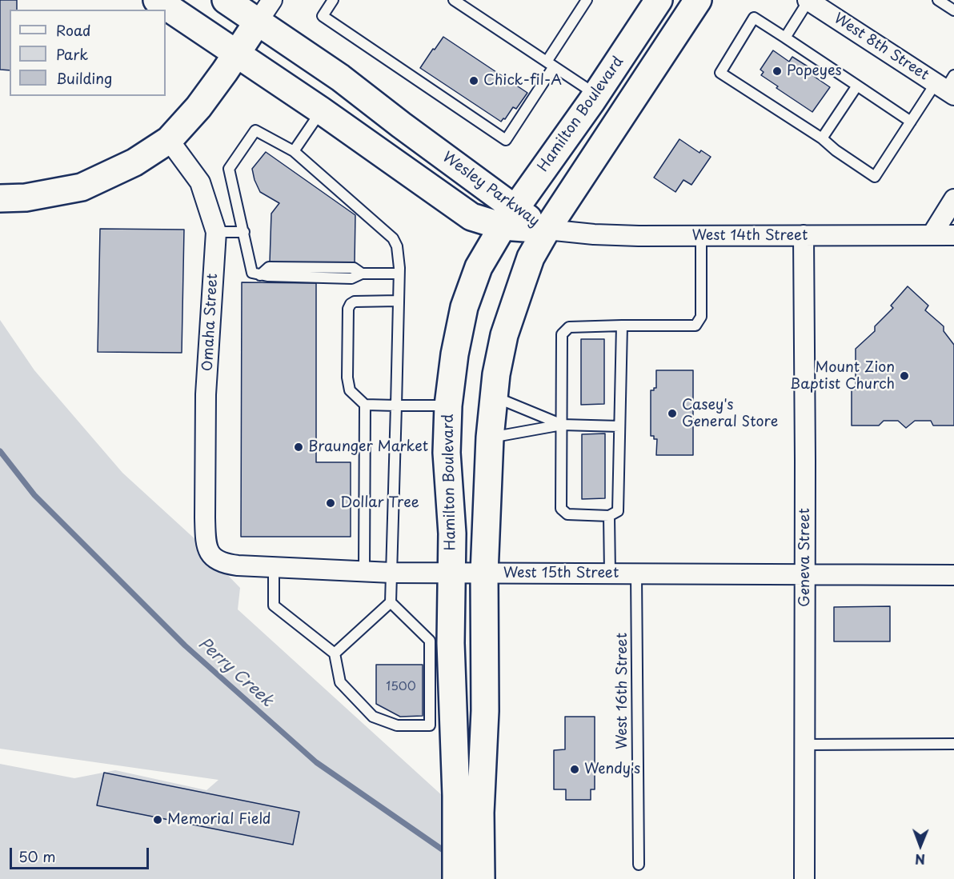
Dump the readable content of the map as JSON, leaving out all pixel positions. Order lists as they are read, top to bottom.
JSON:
{
  "streets": {
    "main road": ["Hamilton Boulevard", "Wesley Parkway"],
    "street": [
      "West 8th Street",
      "West 14th Street",
      "Omaha Street",
      "Geneva Street",
      "West 15th Street"
    ],
    "lane": ["West 16th Street"]
  },
  "crossings": [
    ["Hamilton Boulevard", "Wesley Parkway"],
    ["Hamilton Boulevard", "West 15th Street"],
    ["Wesley Parkway", "West 14th Street"],
    ["West 14th Street", "Geneva Street"],
    ["Omaha Street", "West 15th Street"],
    ["Geneva Street", "West 15th Street"],
    ["West 15th Street", "West 16th Street"]
  ],
  "water": ["Perry Creek"],
  "places": [
    "Popeyes",
    "Chick-fil-A",
    "Mount Zion Baptist Church",
    "Casey's General Store",
    "Braunger Market",
    "Dollar Tree",
    "Wendy's",
    "Memorial Field"
  ],
  "house_numbers": ["1500"],
  "legend": ["Road", "Park", "Building"],
  "scale_bar": "50 m",
  "north": "bottom"
}
